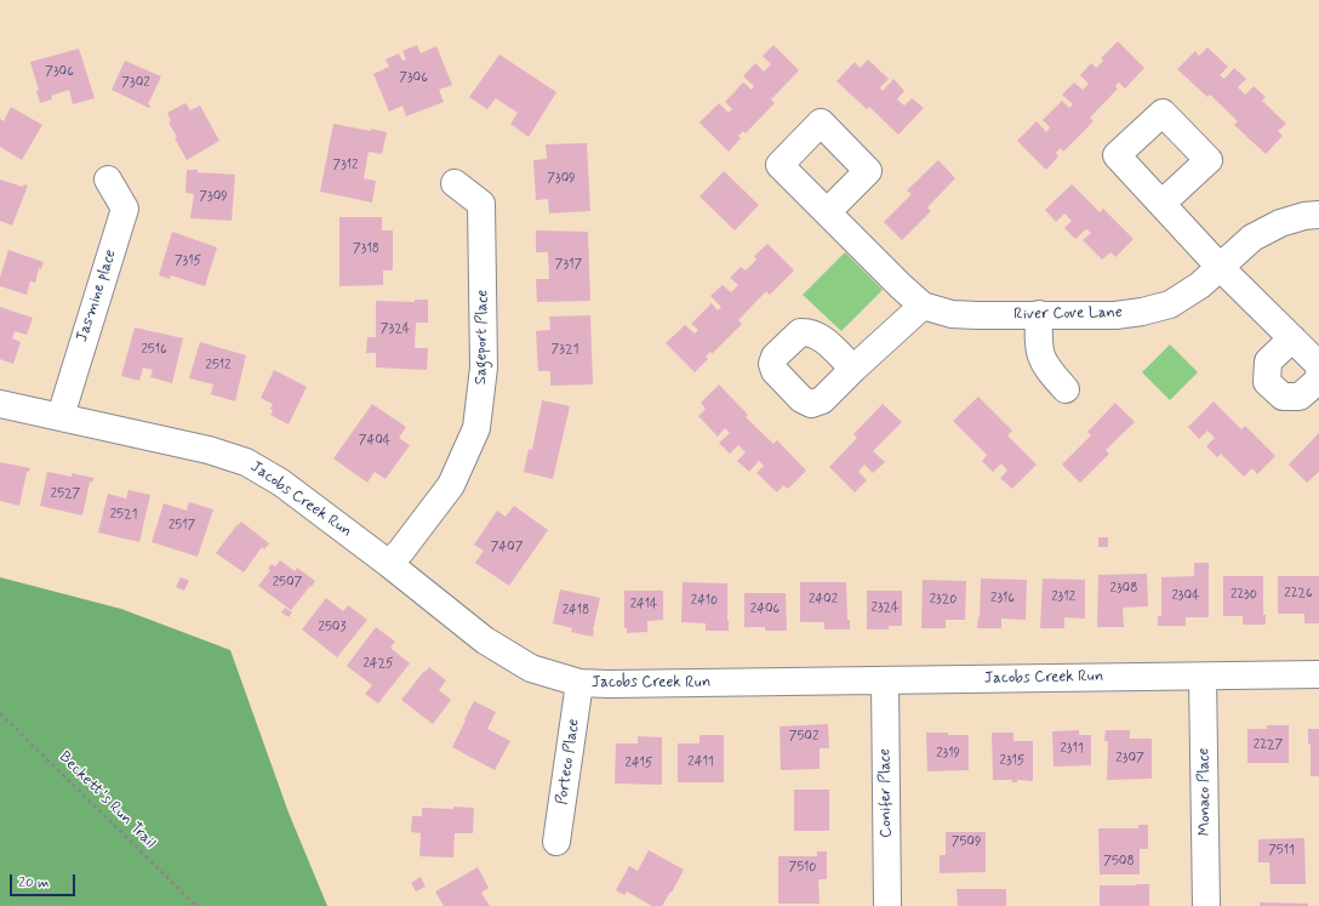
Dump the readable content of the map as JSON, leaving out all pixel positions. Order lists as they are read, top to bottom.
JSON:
{
  "streets": {
    "street": [
      "Jasmine place",
      "River Cove Lane",
      "Sageport Place",
      "Jacobs Creek Run",
      "Porteco Place",
      "Monaco Place",
      "Conifer Place"
    ],
    "path": ["Beckett's Run Trail"]
  },
  "crossings": [
    ["Jasmine place", "Jacobs Creek Run"],
    ["Sageport Place", "Jacobs Creek Run"],
    ["Jacobs Creek Run", "Porteco Place"],
    ["Jacobs Creek Run", "Monaco Place"],
    ["Jacobs Creek Run", "Conifer Place"]
  ],
  "house_numbers": [
    "7306",
    "7306",
    "7302",
    "7312",
    "7309",
    "7309",
    "7318",
    "7315",
    "7317",
    "7324",
    "2516",
    "7321",
    "2512",
    "7404",
    "2527",
    "2521",
    "2517",
    "7407",
    "2507",
    "2308",
    "2226",
    "2230",
    "2304",
    "2312",
    "2316",
    "2402",
    "2320",
    "2410",
    "2414",
    "2324",
    "2406",
    "2418",
    "2503",
    "2425",
    "7502",
    "2227",
    "2311",
    "2319",
    "2307",
    "2315",
    "2411",
    "2415",
    "7509",
    "7511",
    "7508",
    "7510"
  ],
  "scale_bar": "20 m"
}
